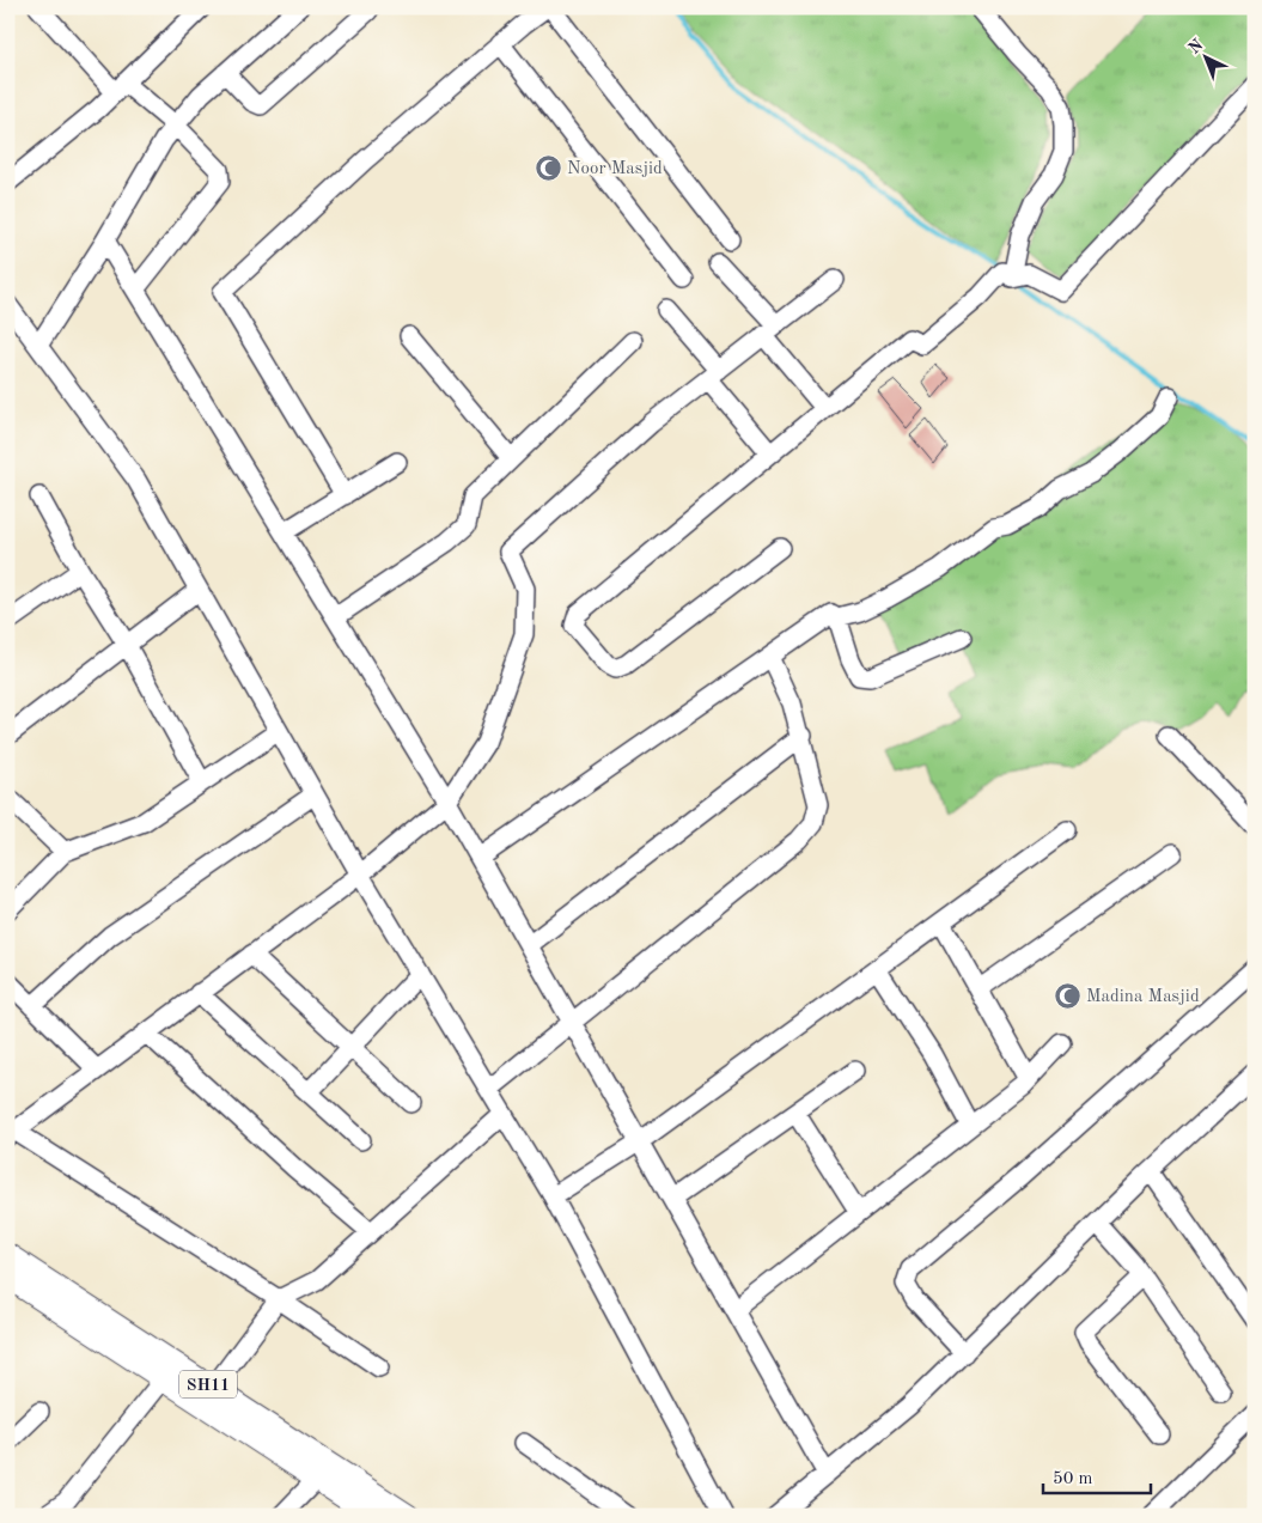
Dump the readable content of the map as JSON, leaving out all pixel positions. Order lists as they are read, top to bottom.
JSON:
{
  "streets": {
    "main road": ["SH11"]
  },
  "places": {
    "mosque": ["Noor Masjid", "Madina Masjid"]
  },
  "scale_bar": "50 m",
  "north": "top left"
}
